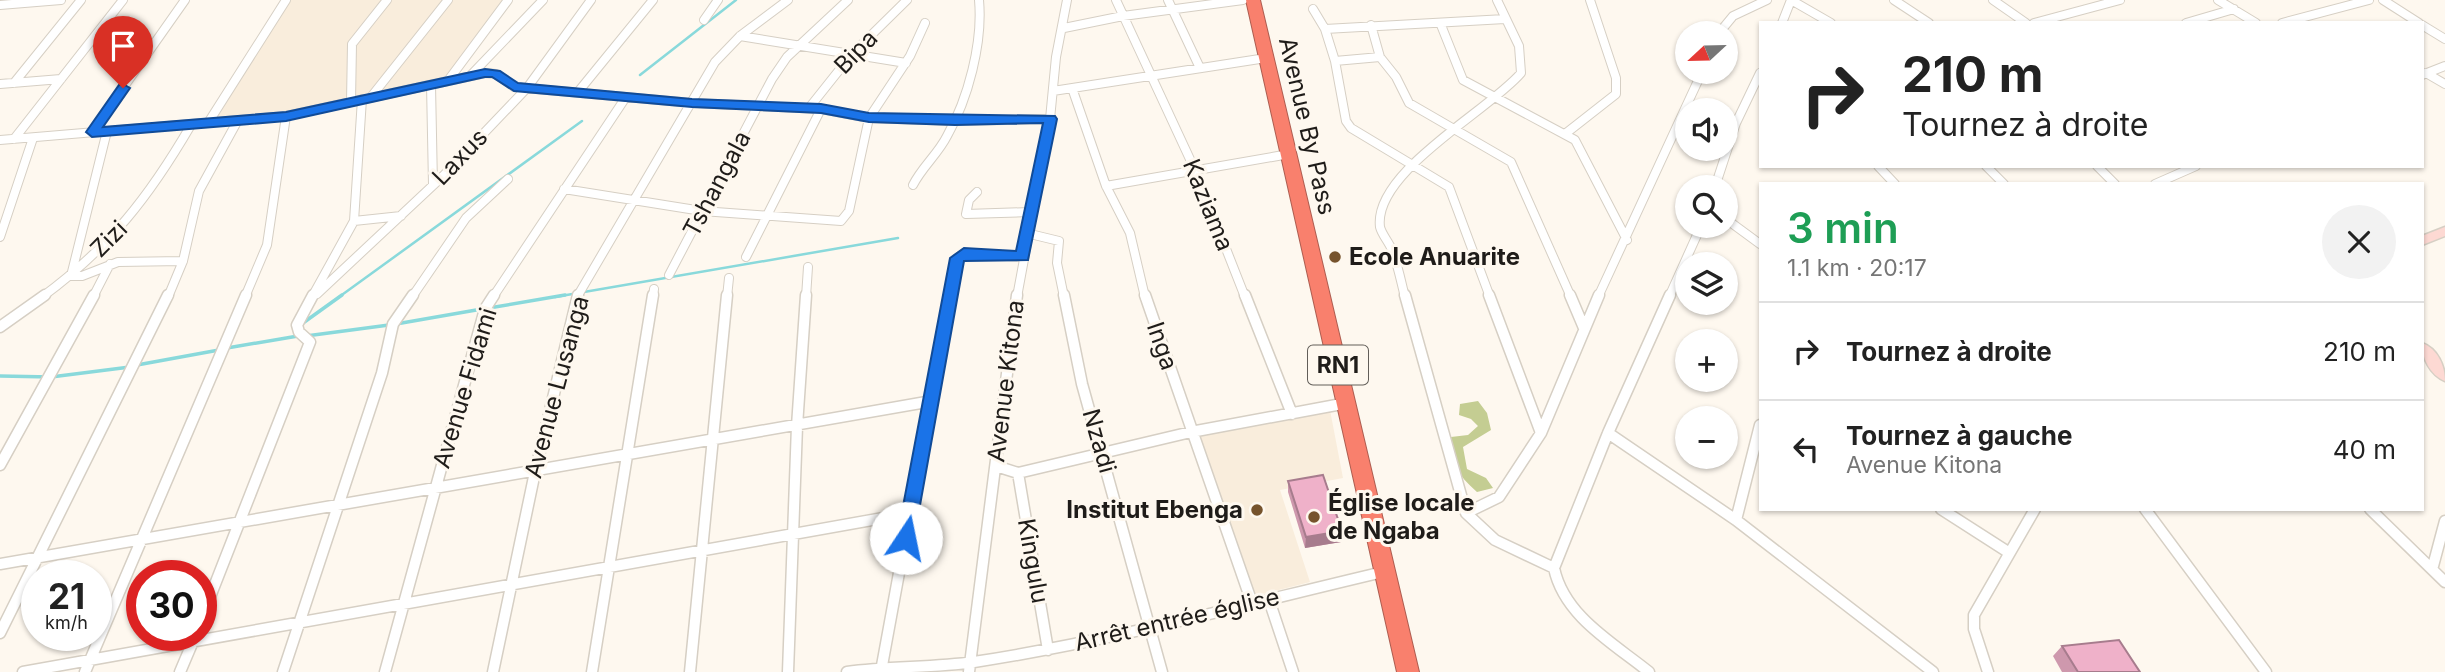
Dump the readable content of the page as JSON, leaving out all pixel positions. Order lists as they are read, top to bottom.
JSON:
{
  "streets": {
    "highway": ["Avenue By Pass", "RN1"],
    "street": [
      "Bipa",
      "Laxus",
      "Tshangala",
      "Kaziama",
      "Zizi",
      "Inga",
      "Avenue Kitona",
      "Avenue Lusanga",
      "Avenue Fidami",
      "Nzadi",
      "Kingulu",
      "Arrêt entrée église"
    ]
  },
  "crossings": [
    ["Avenue By Pass", "Arrêt entrée église"],
    ["Inga", "Arrêt entrée église"],
    ["Avenue Kitona", "Nzadi"],
    ["Avenue Kitona", "Arrêt entrée église"],
    ["Nzadi", "Arrêt entrée église"],
    ["Kingulu", "Arrêt entrée église"]
  ],
  "places": ["Ecole Anuarite", "Institut Ebenga", "Église locale de Ngaba"],
  "north": "left",
  "page": {
    "map_buttons": ["+", "−"],
    "turn": ["210 m", "Tournez à droite"],
    "heading": ["3 min", "1.1 km · 20:17"],
    "list": [
      {
        "name": "Tournez à droite",
        "value": "210 m"
      },
      {
        "name": "Tournez à gauche",
        "note": "Avenue Kitona",
        "value": "40 m"
      }
    ],
    "speed": "21 km/h",
    "limit": "30"
  }
}
